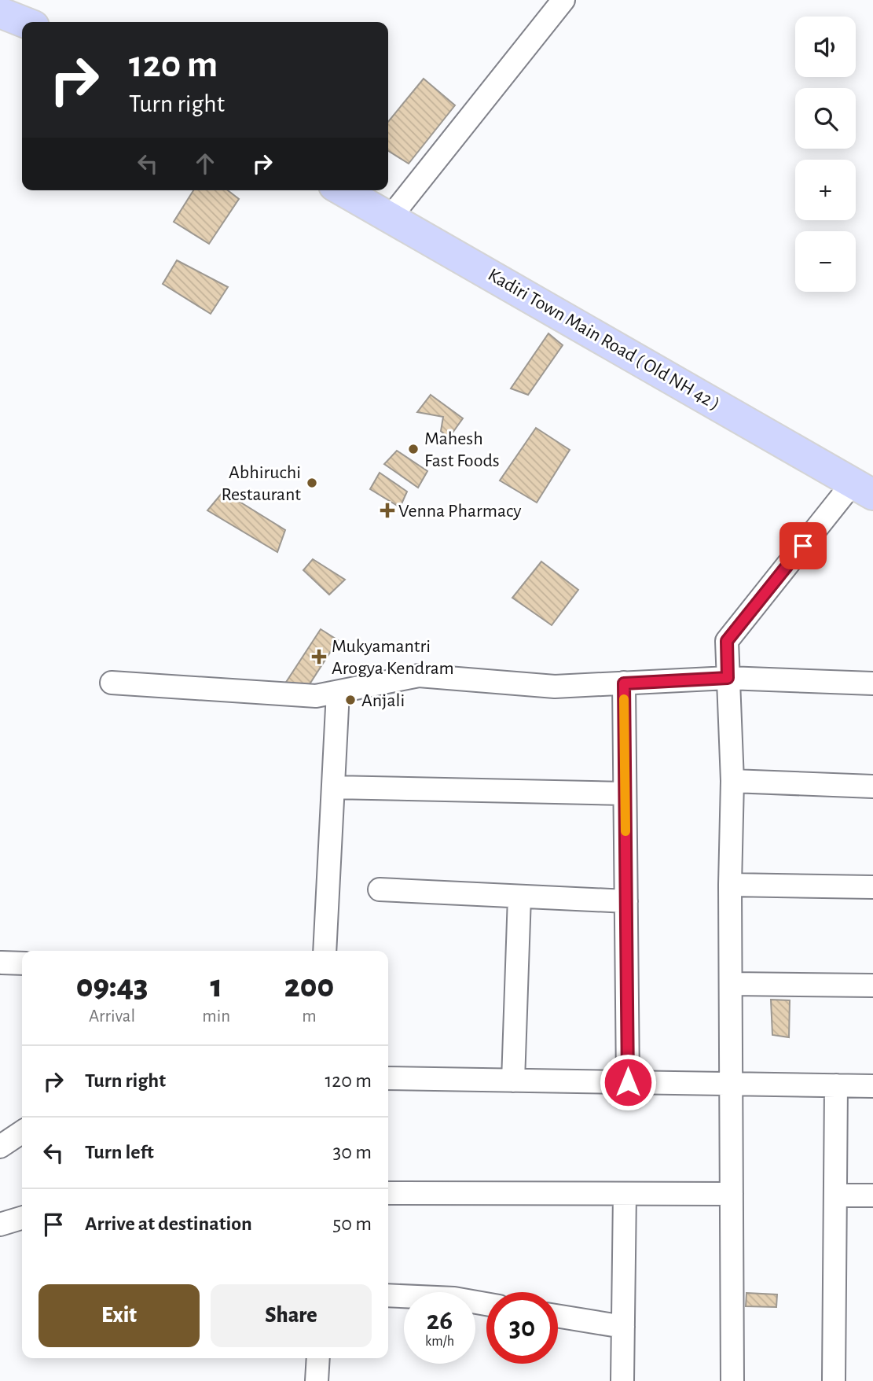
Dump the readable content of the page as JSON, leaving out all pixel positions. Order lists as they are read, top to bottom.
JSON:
{
  "streets": {
    "main road": ["Kadiri Town Main Road ( Old NH 42 )"]
  },
  "places": {
    "other": ["Mahesh Fast Foods", "Abhiruchi Restaurant", "Anjali"],
    "health": ["Venna Pharmacy", "Mukyamantri Arogya Kendram"]
  },
  "page": {
    "map_buttons": ["+", "−"],
    "turn": ["120 m", "Turn right"],
    "eta": [
      "09:43",
      "Arrival",
      "1",
      "min",
      "200",
      "m"
    ],
    "list": [
      {
        "name": "Turn right",
        "value": "120 m"
      },
      {
        "name": "Turn left",
        "value": "30 m"
      },
      {
        "name": "Arrive at destination",
        "value": "50 m"
      }
    ],
    "buttons": ["Exit", "Share"],
    "speed": "26 km/h",
    "limit": "30"
  }
}
